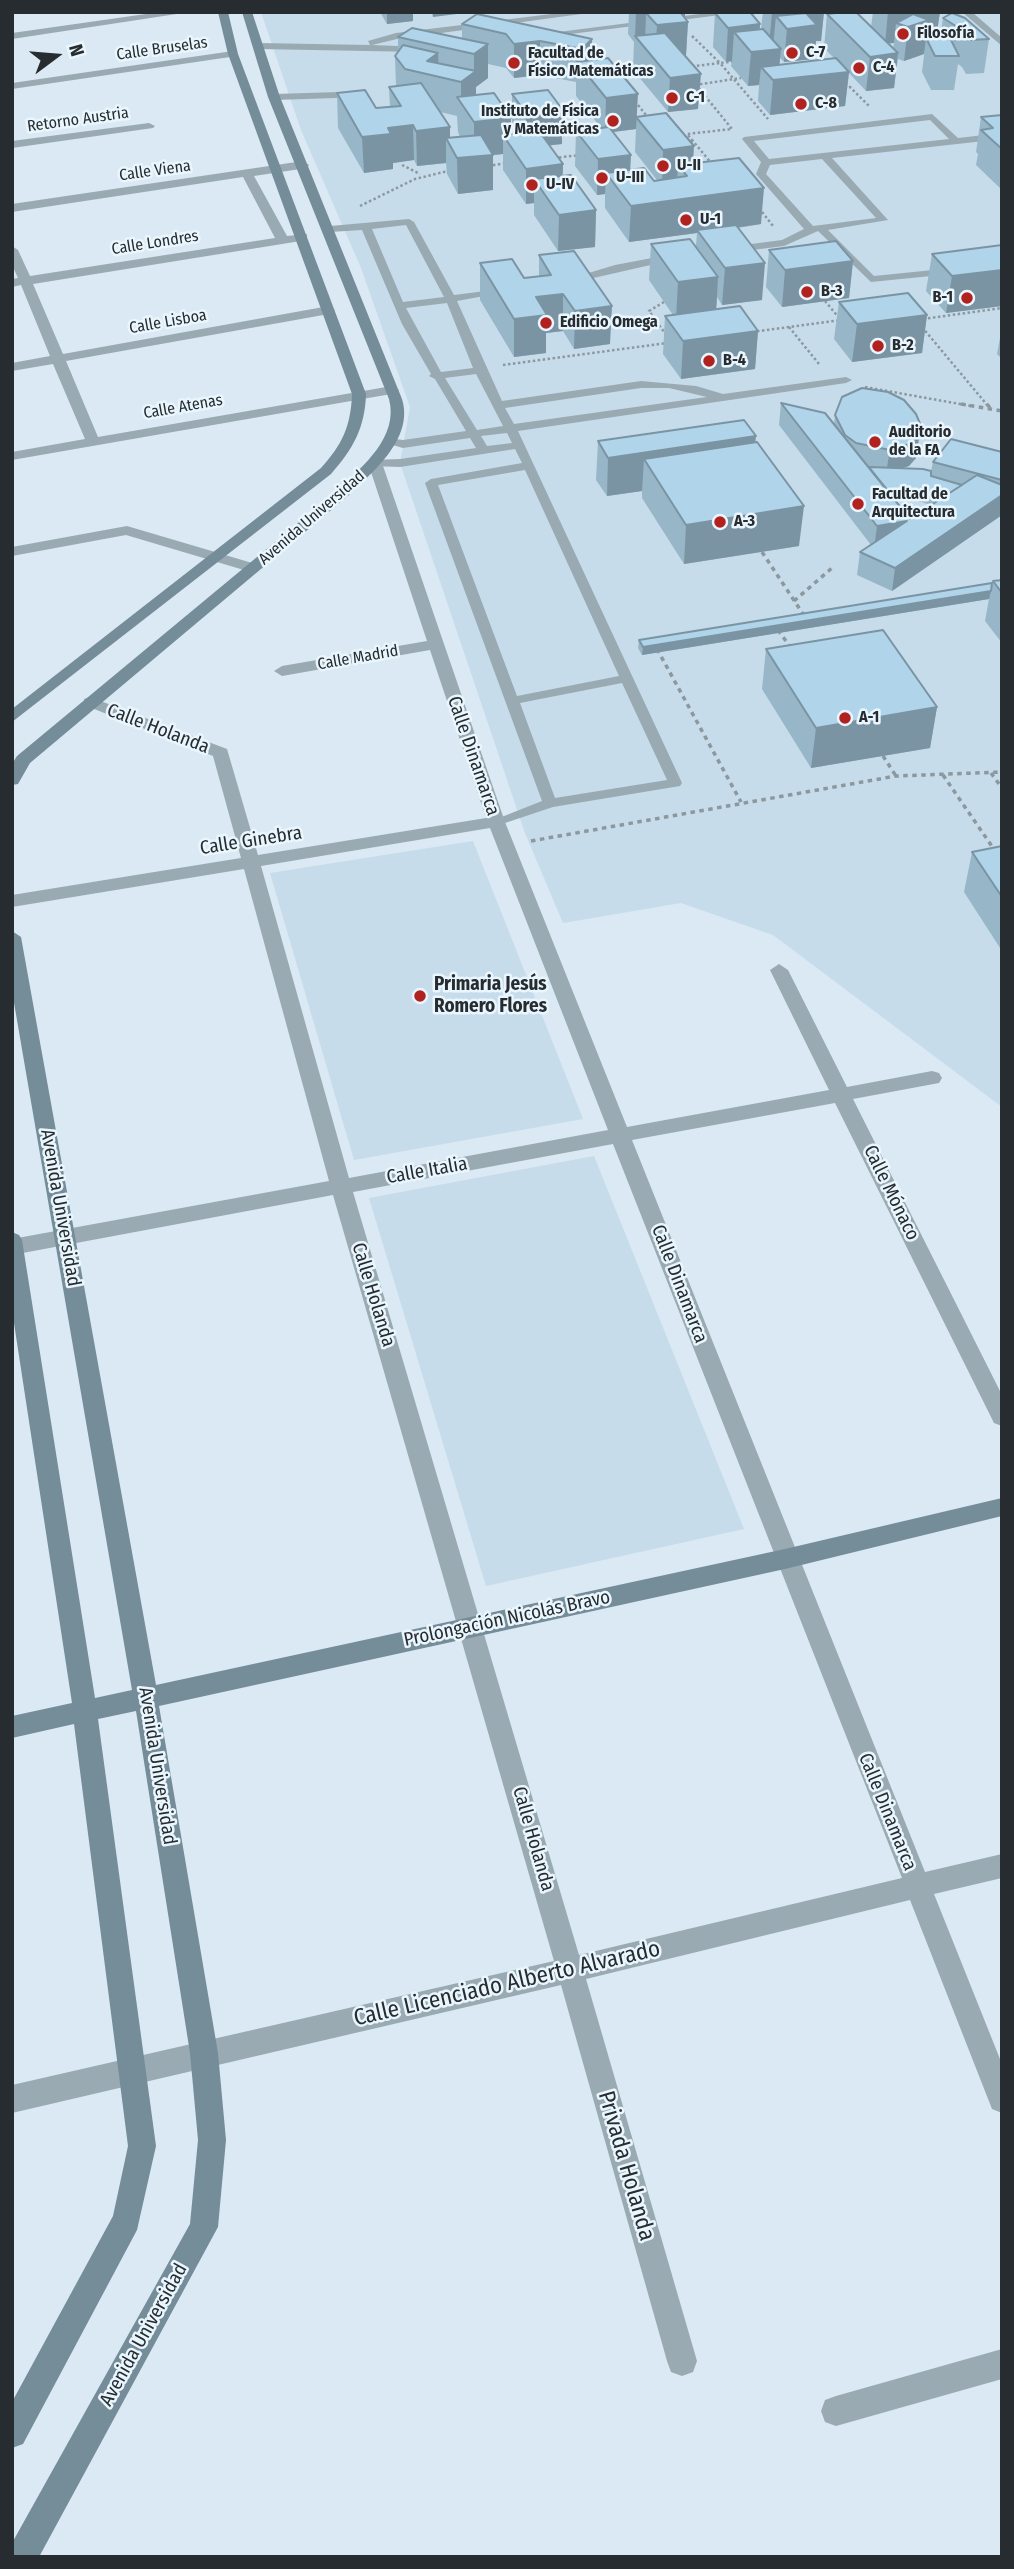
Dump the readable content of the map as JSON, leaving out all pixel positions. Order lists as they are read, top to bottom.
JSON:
{
  "streets": {
    "street": [
      "Calle Bruselas",
      "Retorno Austria",
      "Calle Viena",
      "Calle Londres",
      "Calle Lisboa",
      "Calle Atenas",
      "Avenida Universidad",
      "Calle Madrid",
      "Calle Holanda",
      "Calle Dinamarca",
      "Calle Ginebra",
      "Calle Italia",
      "Calle Mónaco",
      "Prolongación Nicolás Bravo",
      "Calle Licenciado Alberto Alvarado",
      "Privada Holanda"
    ]
  },
  "crossings": [
    ["Calle Bruselas", "Avenida Universidad"],
    ["Calle Viena", "Avenida Universidad"],
    ["Calle Londres", "Avenida Universidad"],
    ["Calle Lisboa", "Avenida Universidad"],
    ["Calle Atenas", "Avenida Universidad"],
    ["Avenida Universidad", "Calle Holanda"],
    ["Avenida Universidad", "Calle Dinamarca"],
    ["Avenida Universidad", "Calle Italia"],
    ["Avenida Universidad", "Prolongación Nicolás Bravo"],
    ["Avenida Universidad", "Calle Licenciado Alberto Alvarado"],
    ["Calle Madrid", "Calle Dinamarca"],
    ["Calle Holanda", "Calle Ginebra"],
    ["Calle Holanda", "Calle Italia"],
    ["Calle Holanda", "Prolongación Nicolás Bravo"],
    ["Calle Holanda", "Calle Licenciado Alberto Alvarado"],
    ["Calle Holanda", "Privada Holanda"],
    ["Calle Dinamarca", "Calle Ginebra"],
    ["Calle Dinamarca", "Calle Italia"],
    ["Calle Dinamarca", "Prolongación Nicolás Bravo"],
    ["Calle Dinamarca", "Calle Licenciado Alberto Alvarado"],
    ["Calle Italia", "Calle Mónaco"],
    ["Calle Licenciado Alberto Alvarado", "Privada Holanda"]
  ],
  "places": [
    "Filosofía",
    "C-7",
    "Facultad de Físico Matemáticas",
    "C-4",
    "C-1",
    "C-8",
    "Instituto de Física y Matemáticas",
    "U-II",
    "U-III",
    "U-IV",
    "U-1",
    "B-3",
    "B-1",
    "Edificio Omega",
    "B-2",
    "B-4",
    "Auditorio de la FA",
    "Facultad de Arquitectura",
    "A-3",
    "A-1",
    "Primaria Jesús Romero Flores"
  ],
  "north": "right"
}
